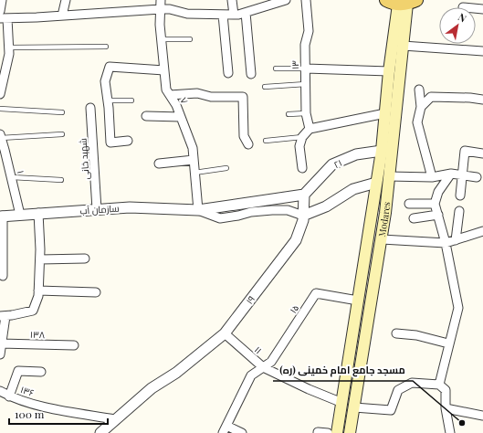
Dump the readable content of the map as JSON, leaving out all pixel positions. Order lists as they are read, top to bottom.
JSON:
{
  "streets": {
    "main road": ["Modares"],
    "street": [
      "۱۳",
      "۷",
      "شهید خانی",
      "۲۱",
      "۱",
      "سازمان آب",
      "۱۹",
      "۱۵",
      "۱۳۸",
      "۱۱",
      "۱۳۶"
    ]
  },
  "crossings": [
    ["۷", "سازمان آب"],
    ["شهید خانی", "سازمان آب"],
    ["۲۱", "سازمان آب"],
    ["۲۱", "Modares"],
    ["۲۱", "۱۹"],
    ["۱", "سازمان آب"],
    ["سازمان آب", "۱۹"],
    ["Modares", "۱۵"],
    ["Modares", "۱۱"],
    ["۱۹", "۱۱"],
    ["۱۹", "۱۳۶"],
    ["۱۵", "۱۱"]
  ],
  "places": ["مسجد جامع امام خمینی (ره)"],
  "scale_bar": "100 m",
  "north": "top right"
}
